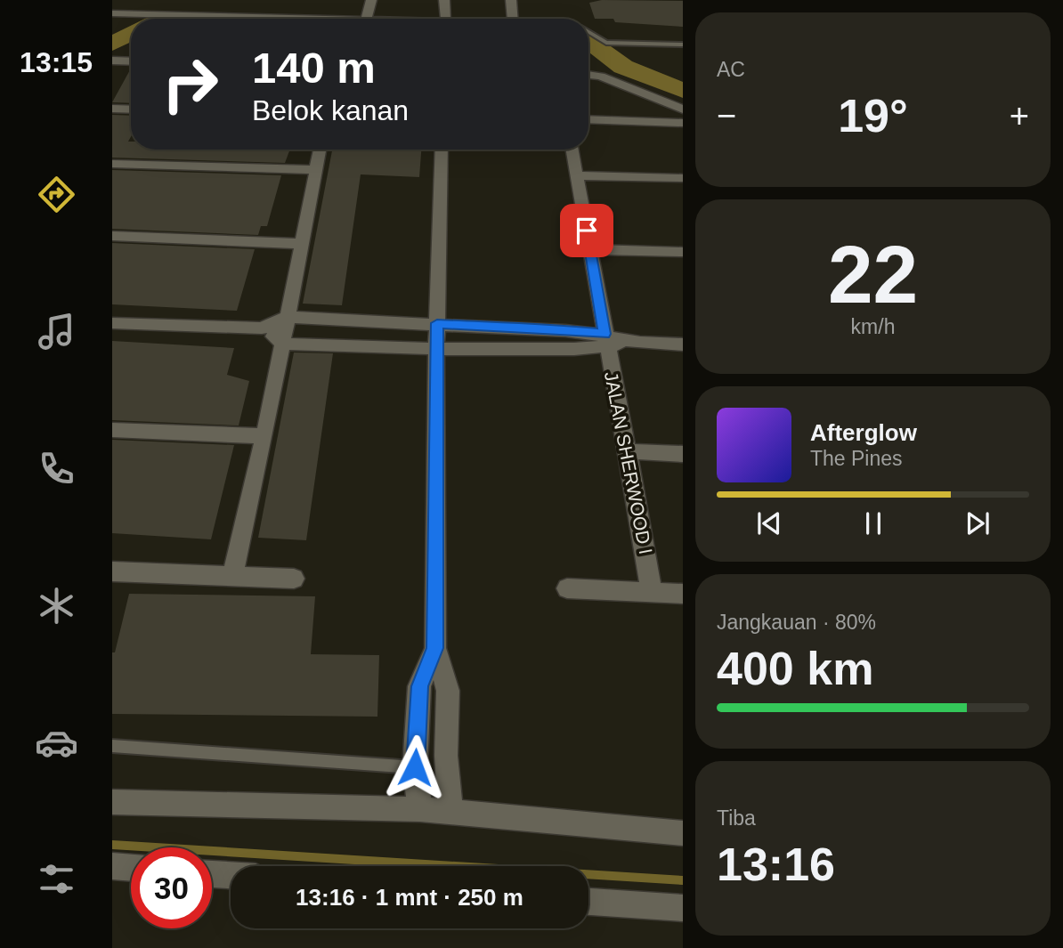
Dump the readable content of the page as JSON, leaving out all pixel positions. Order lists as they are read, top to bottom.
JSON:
{
  "streets": {
    "street": ["JALAN SHERWOOD I"]
  },
  "page": {
    "tabs": "13:15",
    "tile": [
      "AC",
      ["22", "km/h"],
      ["Jangkauan · 80%", "400 km"],
      ["Tiba", "13:16"]
    ],
    "turn": ["140 m", "Belok kanan"],
    "heat": ["−", "19°", "+"],
    "song": ["Afterglow", "The Pines"],
    "limit": "30",
    "trip": "13:16 · 1 mnt · 250 m"
  }
}
